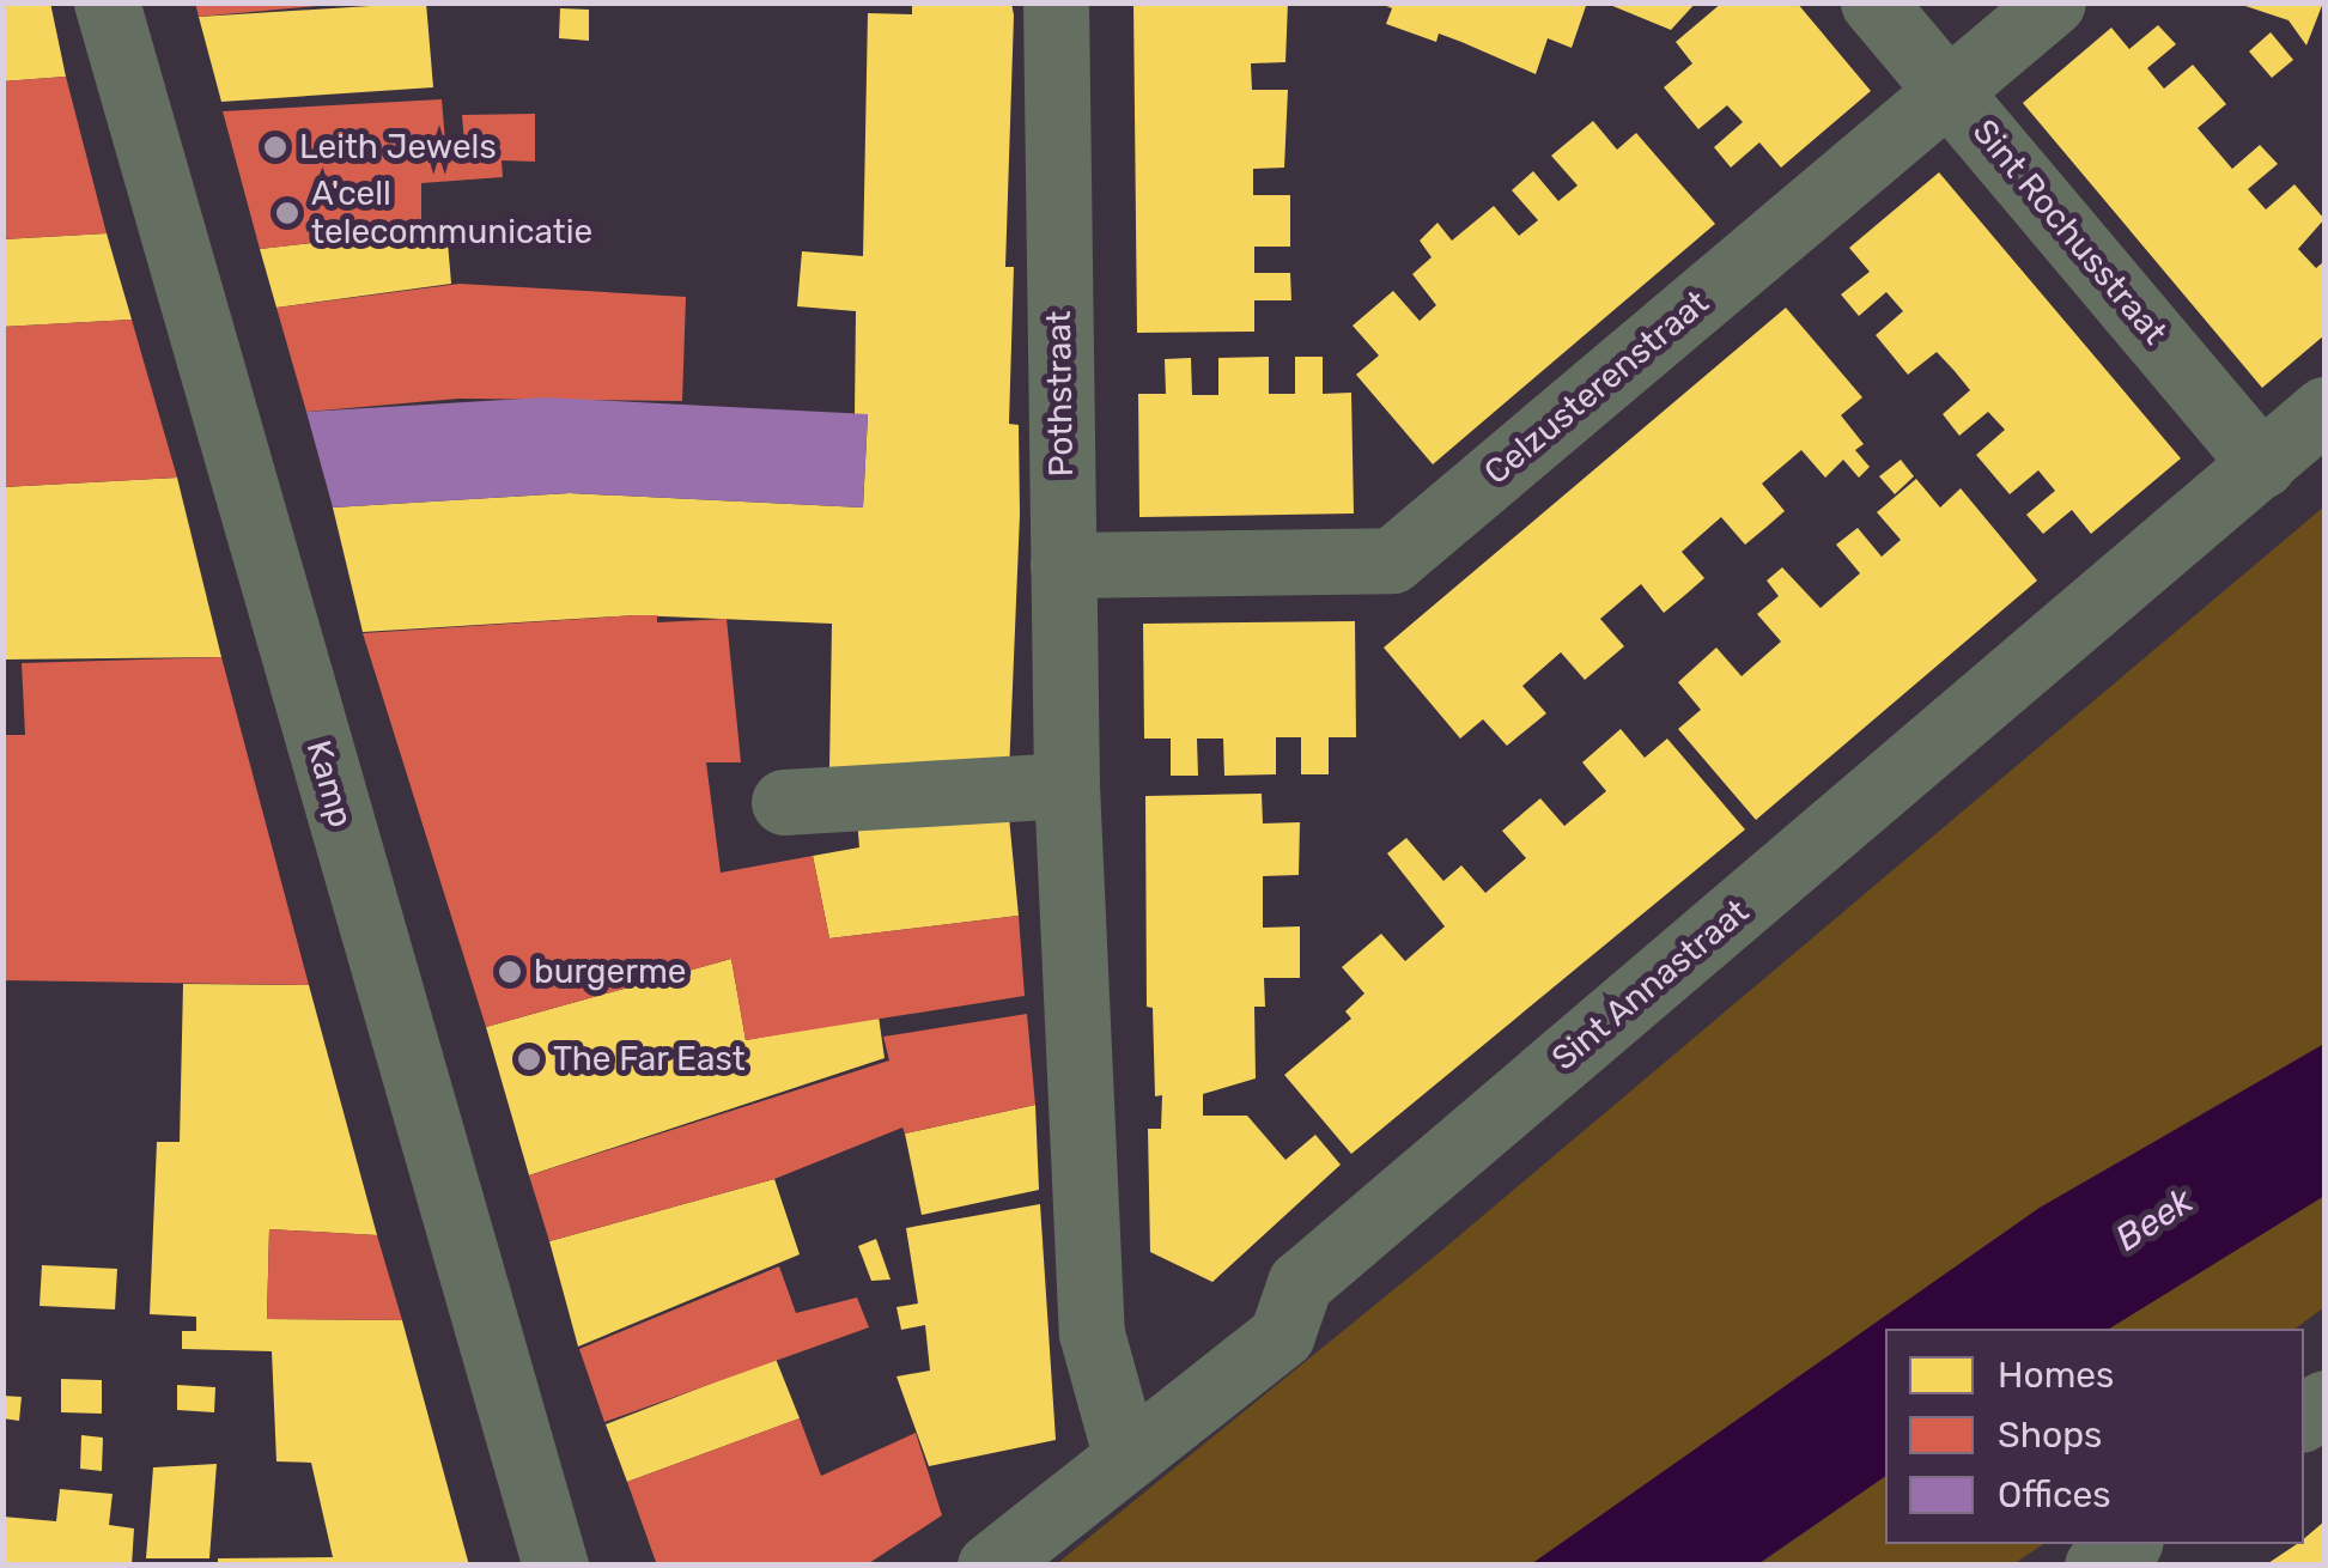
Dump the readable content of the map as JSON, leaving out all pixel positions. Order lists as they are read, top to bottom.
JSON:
{
  "streets": {
    "street": [
      "Sint Rochusstraat",
      "Celzusterenstraat",
      "Pothstraat",
      "Kamp",
      "Sint Annastraat"
    ]
  },
  "crossings": [
    ["Sint Rochusstraat", "Celzusterenstraat"],
    ["Sint Rochusstraat", "Sint Annastraat"],
    ["Celzusterenstraat", "Pothstraat"],
    ["Pothstraat", "Sint Annastraat"]
  ],
  "water": ["Beek"],
  "places": [
    "Leith Jewels",
    "A'cell telecommunicatie",
    "burgerme",
    "The Far East"
  ],
  "legend": ["Homes", "Shops", "Offices"]
}
